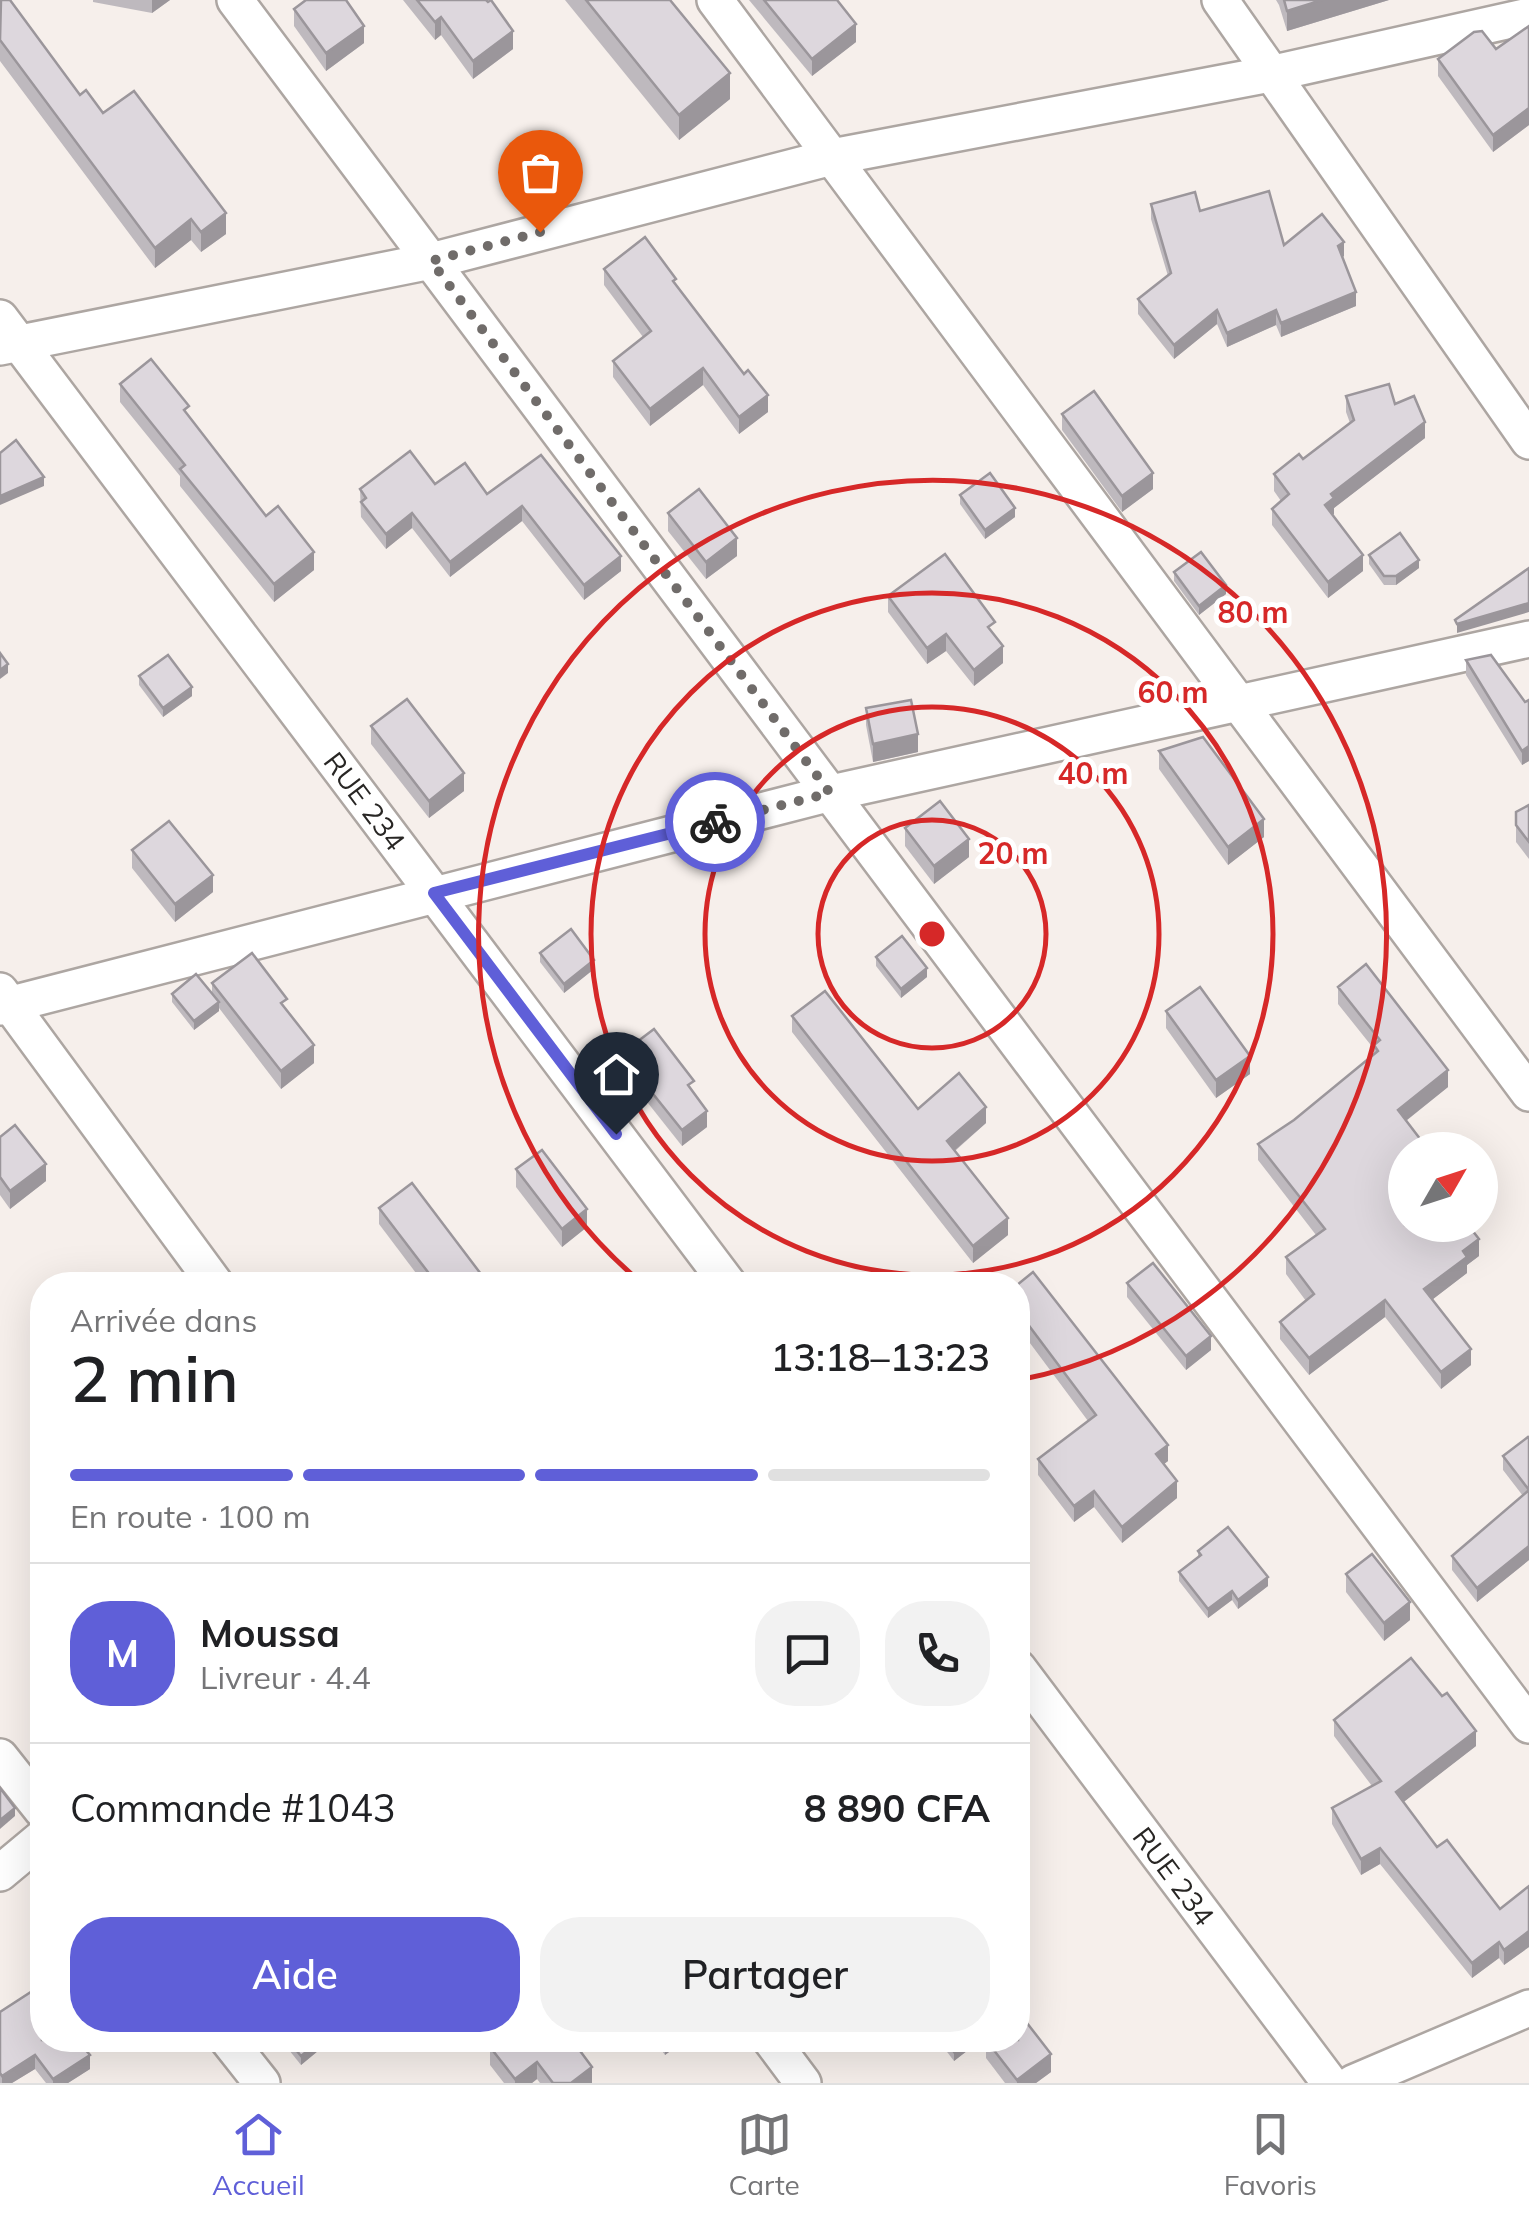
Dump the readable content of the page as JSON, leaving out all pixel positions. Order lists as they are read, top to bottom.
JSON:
{
  "streets": {
    "street": ["RUE 234"]
  },
  "north": "top right",
  "page": {
    "heading": ["2 min", "Arrivée dans", "13:18–13:23"],
    "panel": [
      "Moussa",
      "Livreur · 4.4",
      "Commande #1043",
      "8 890 CFA"
    ],
    "bar": "En route · 100 m",
    "round": "M",
    "buttons": ["Aide", "Partager"],
    "tabs": ["Accueil", "Carte", "Favoris"]
  },
  "rings": [
    "80 m",
    "60 m",
    "40 m",
    "20 m"
  ]
}
